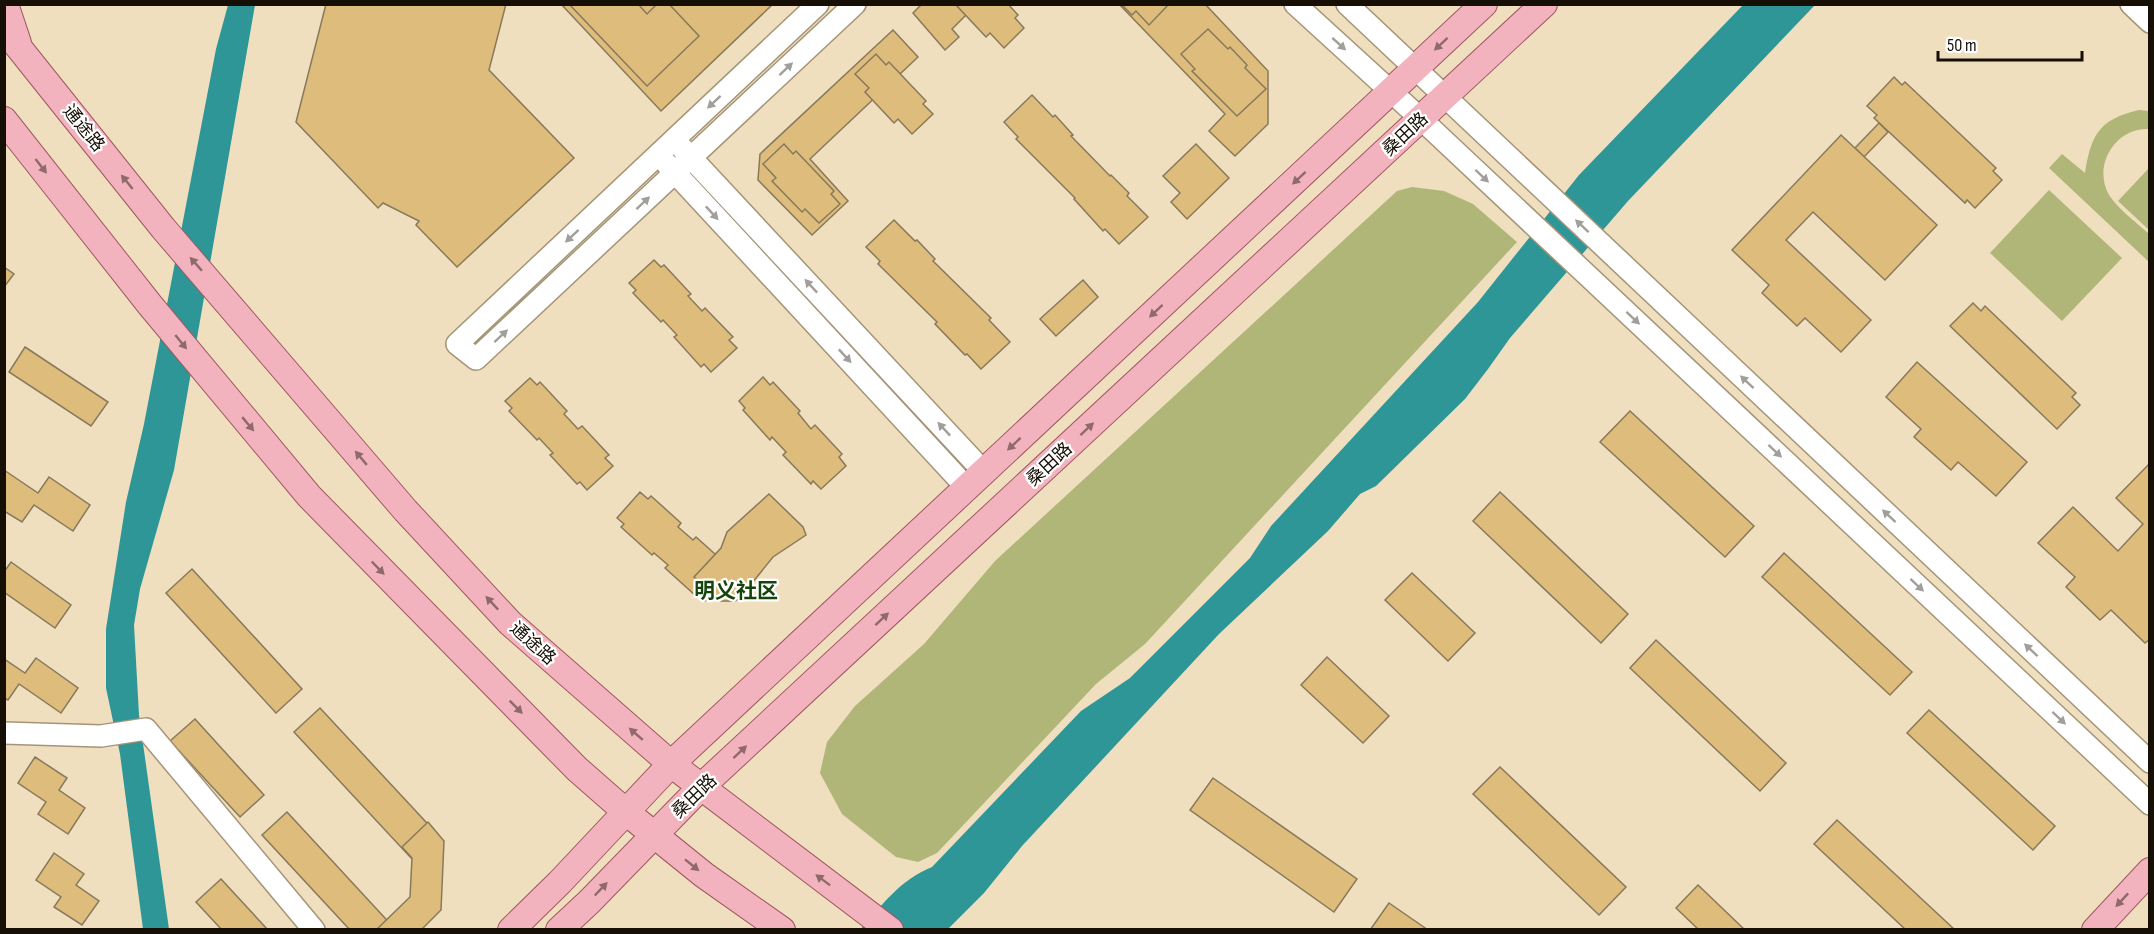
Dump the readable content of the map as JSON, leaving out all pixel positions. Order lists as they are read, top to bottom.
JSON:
{
  "streets": {
    "main road": ["通途路", "桑田路"]
  },
  "crossings": [
    ["通途路", "桑田路"]
  ],
  "districts": ["明义社区"],
  "scale_bar": "50 m"
}
